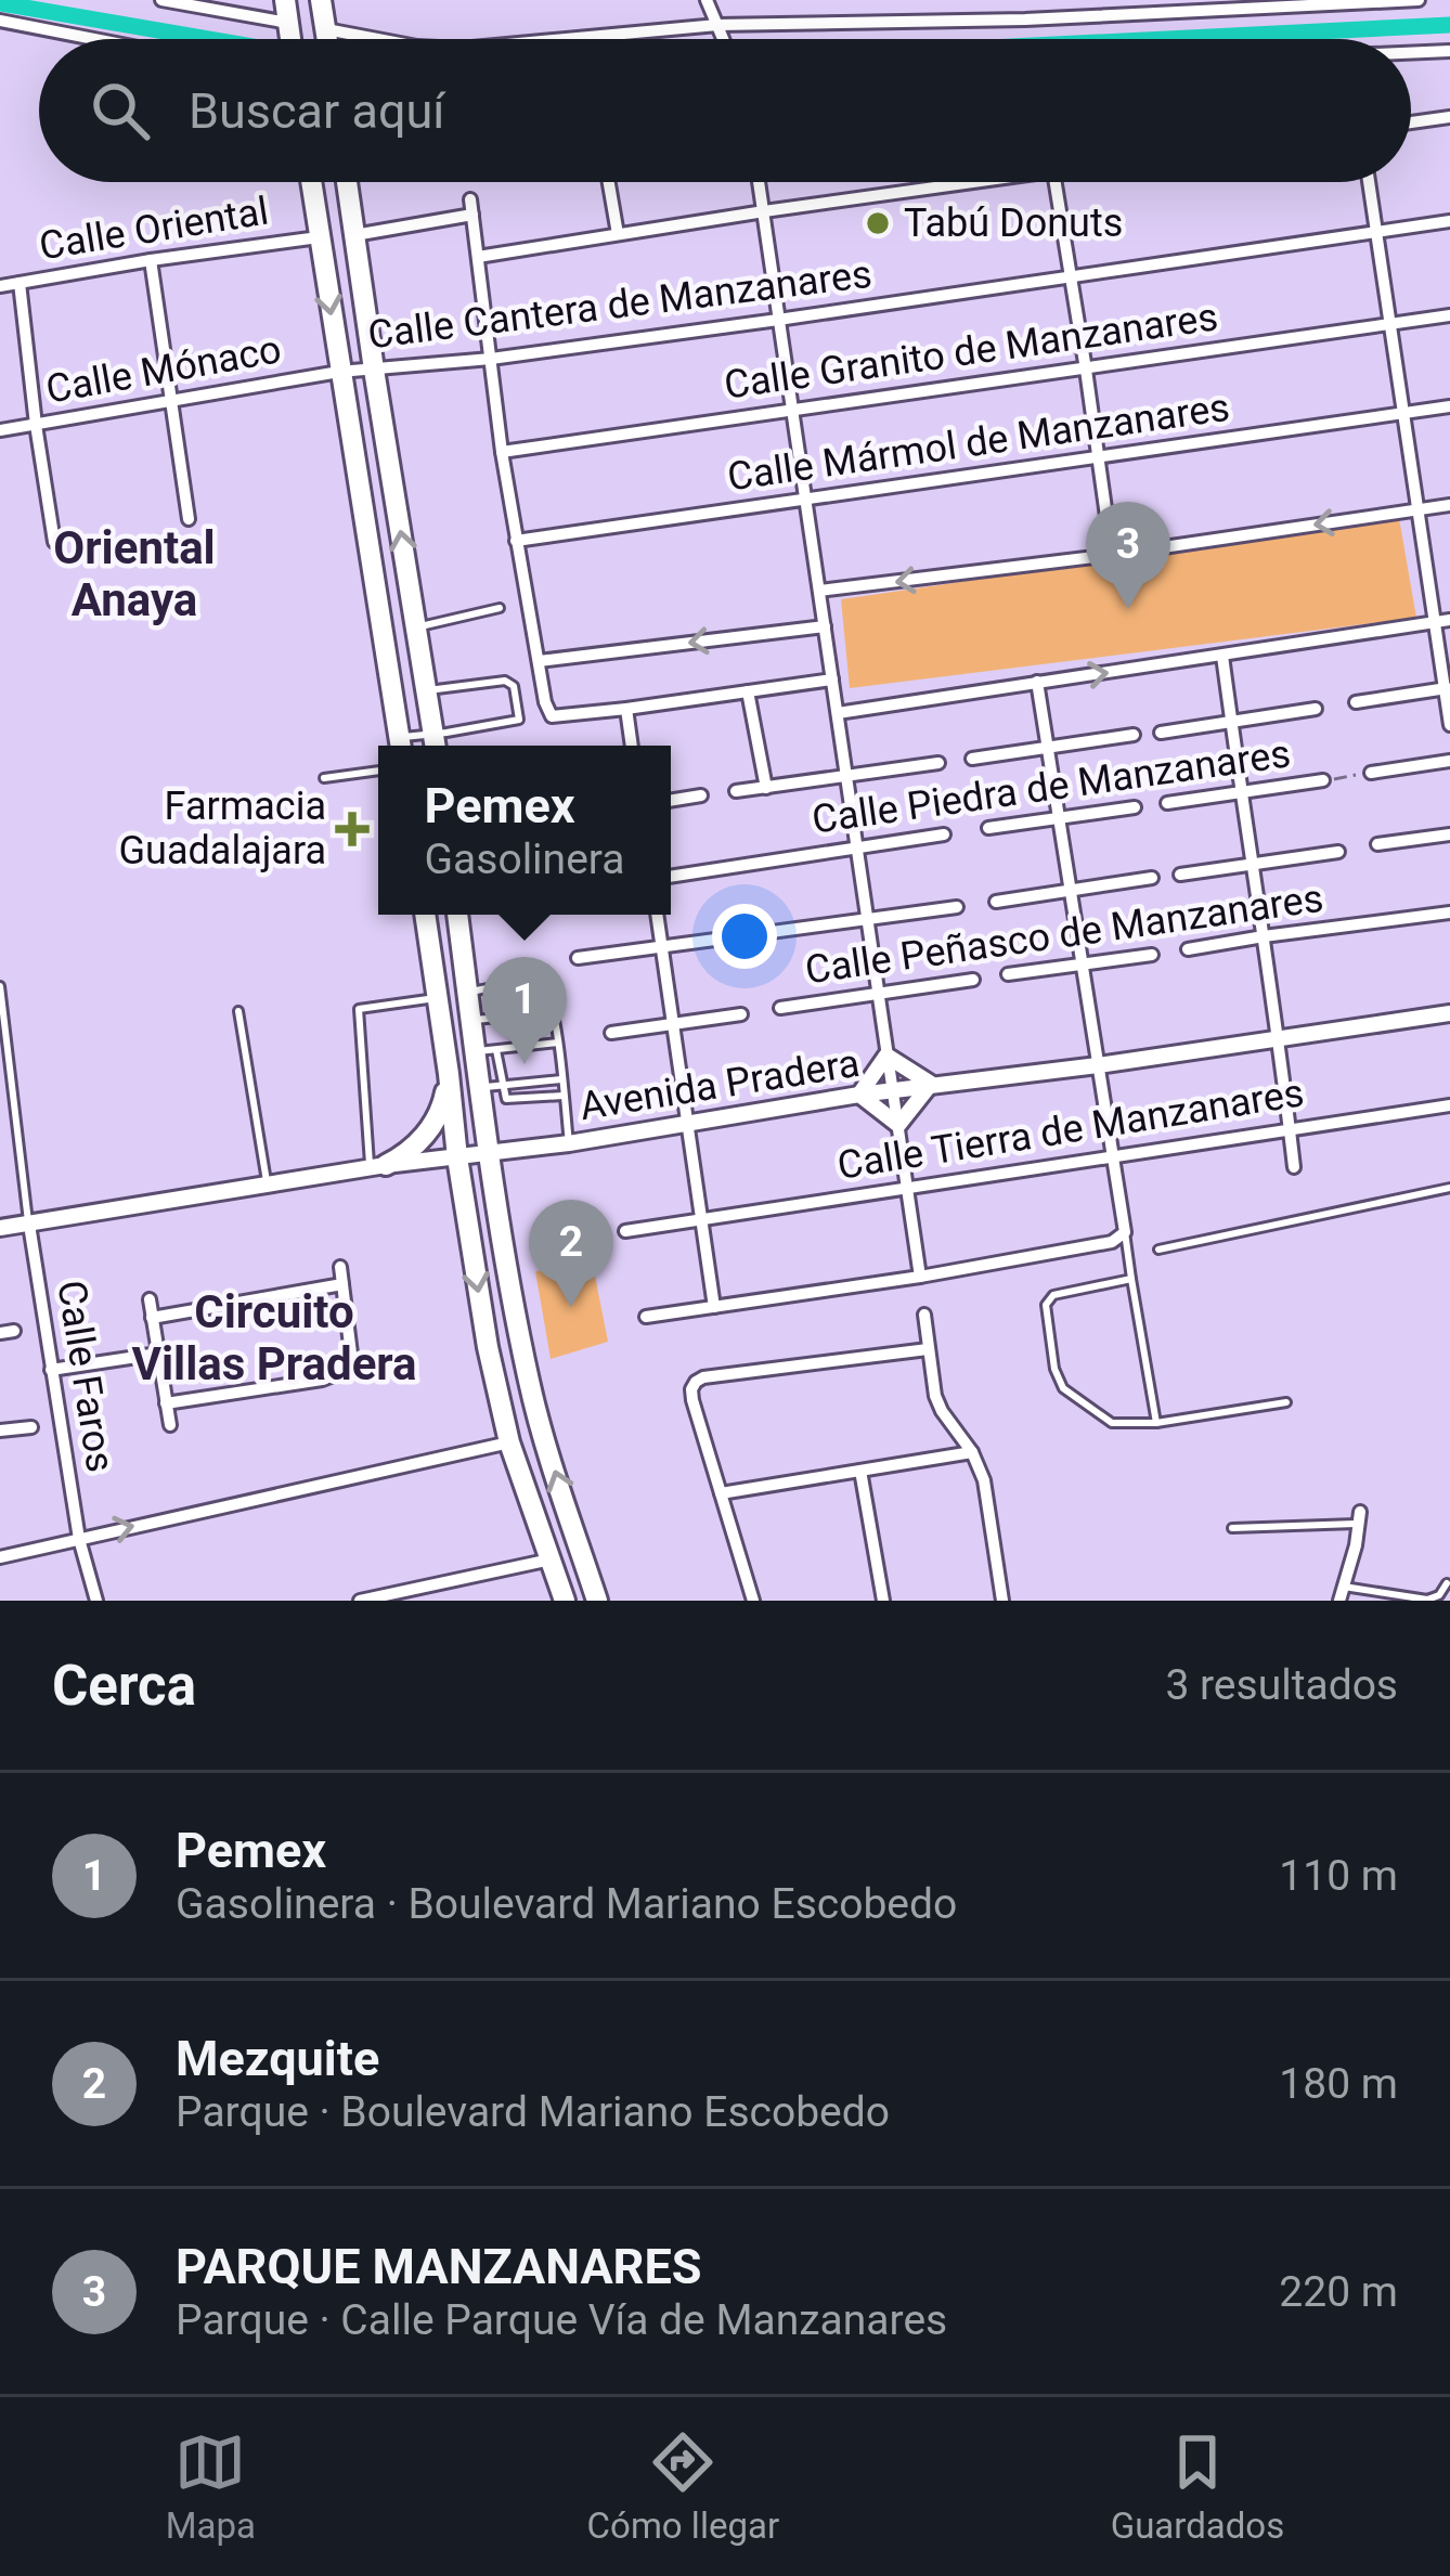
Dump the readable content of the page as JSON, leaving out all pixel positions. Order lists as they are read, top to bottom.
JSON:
{
  "streets": {
    "street": [
      "Calle Oriental",
      "Calle Cantera de Manzanares",
      "Calle Granito de Manzanares",
      "Calle Mónaco",
      "Calle Mármol de Manzanares",
      "Calle Piedra de Manzanares",
      "Calle Peñasco de Manzanares",
      "Avenida Pradera",
      "Calle Tierra de Manzanares",
      "Calle Faros"
    ]
  },
  "crossings": [
    ["Calle Cantera de Manzanares", "Calle Mónaco"],
    ["Avenida Pradera", "Calle Faros"]
  ],
  "districts": ["Oriental Anaya", "Circuito Villas Pradera"],
  "places": {
    "other": ["Tabú Donuts"],
    "health": ["Farmacia Guadalajara"]
  },
  "page": {
    "search": "Buscar aquí",
    "pins": ["3", "1", "2"],
    "popup": ["Pemex", "Gasolinera"],
    "heading": ["Cerca", "3 resultados"],
    "list": [
      {
        "mark": "1",
        "name": "Pemex",
        "note": "Gasolinera · Boulevard Mariano Escobedo",
        "value": "110 m"
      },
      {
        "mark": "2",
        "name": "Mezquite",
        "note": "Parque · Boulevard Mariano Escobedo",
        "value": "180 m"
      },
      {
        "mark": "3",
        "name": "PARQUE MANZANARES",
        "note": "Parque · Calle Parque Vía de Manzanares",
        "value": "220 m"
      }
    ],
    "nav": ["Mapa", "Cómo llegar", "Guardados"]
  }
}
